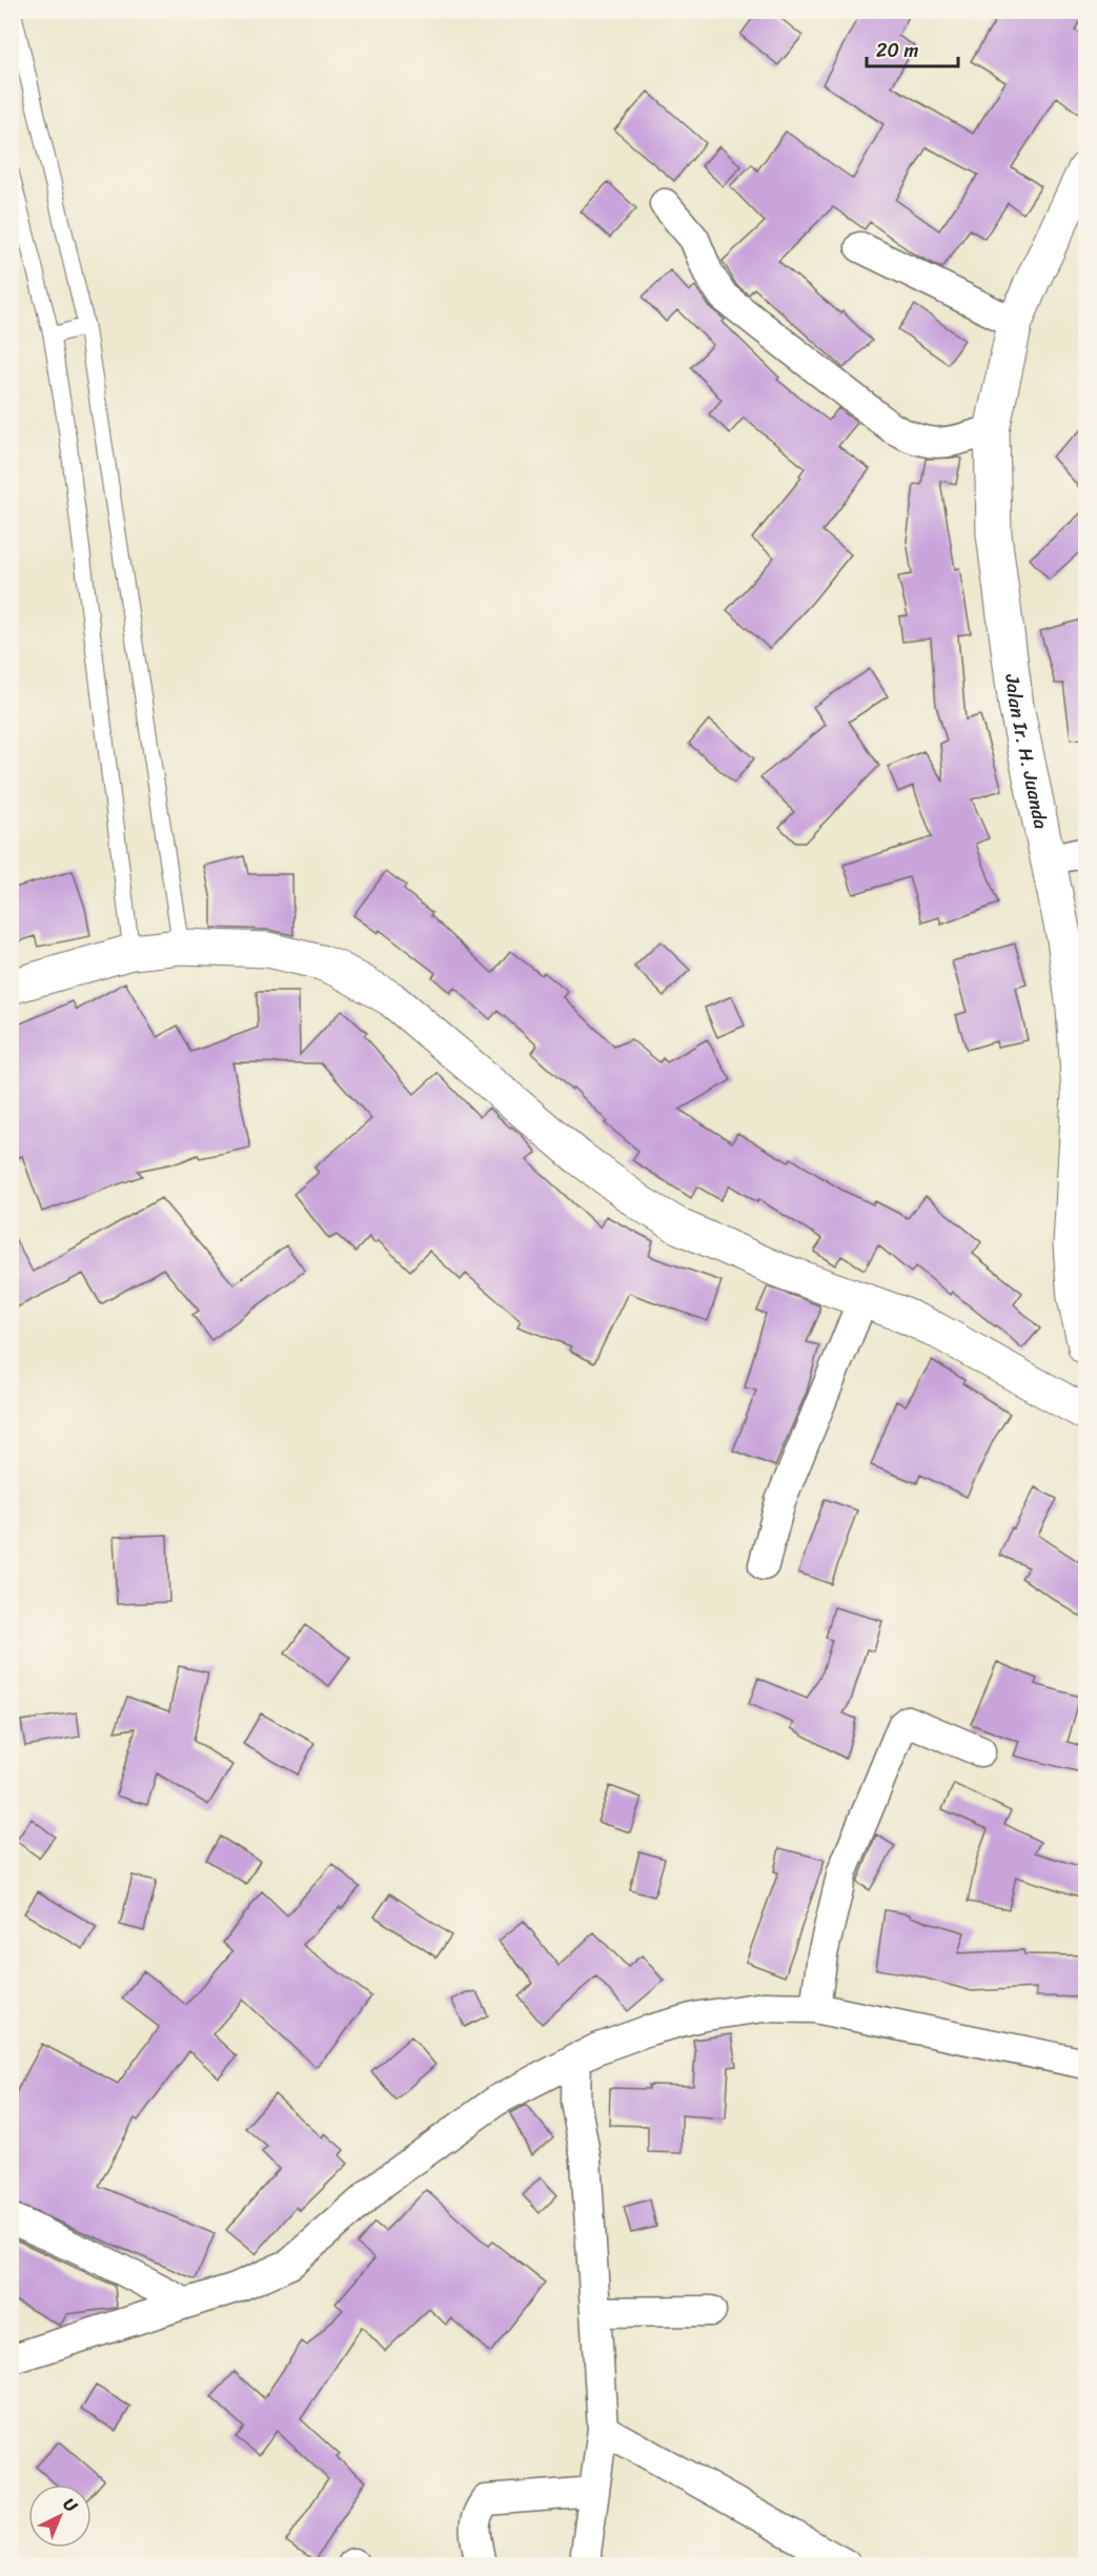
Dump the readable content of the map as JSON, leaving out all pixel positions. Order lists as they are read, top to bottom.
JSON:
{
  "streets": {
    "street": ["Jalan Ir. H. Juanda"]
  },
  "scale_bar": "20 m",
  "north": "top right"
}
